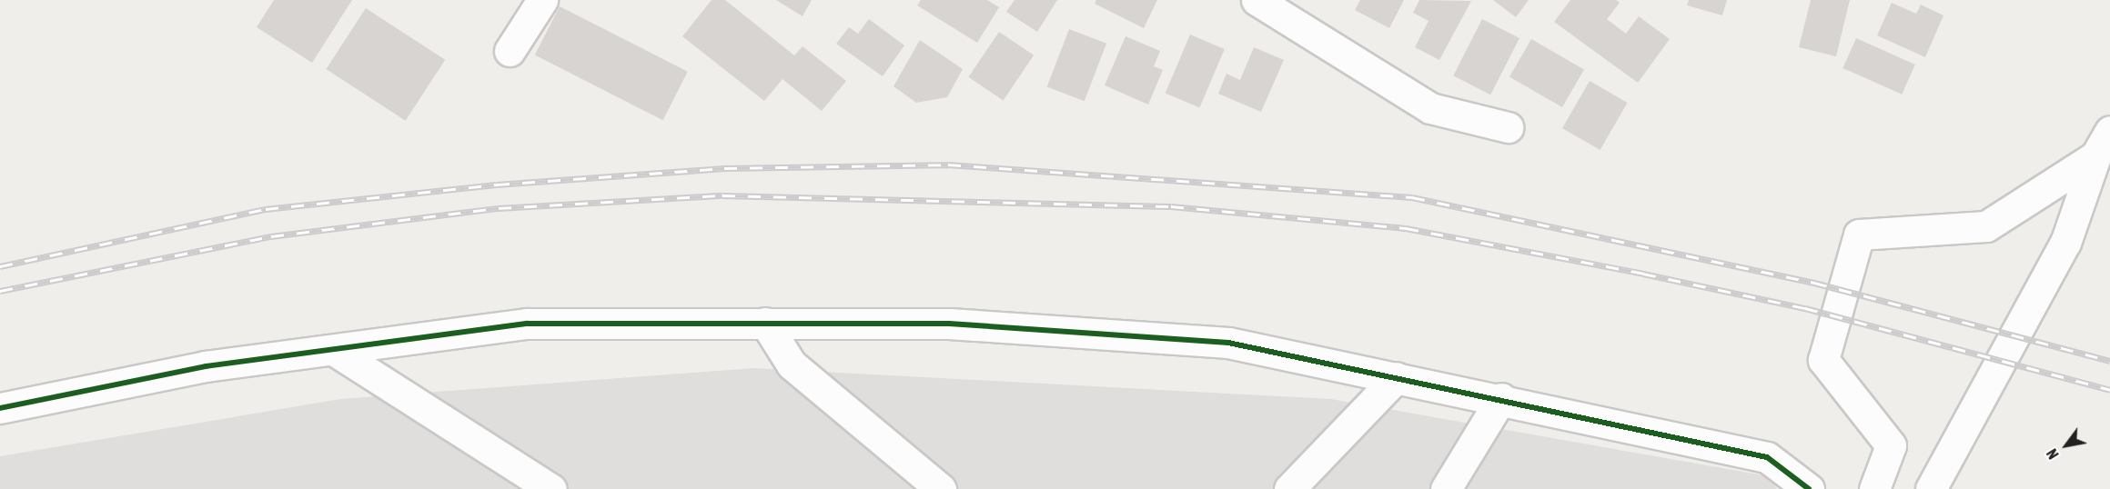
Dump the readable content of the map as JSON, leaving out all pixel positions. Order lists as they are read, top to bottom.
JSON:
{
  "north": "bottom left"
}
